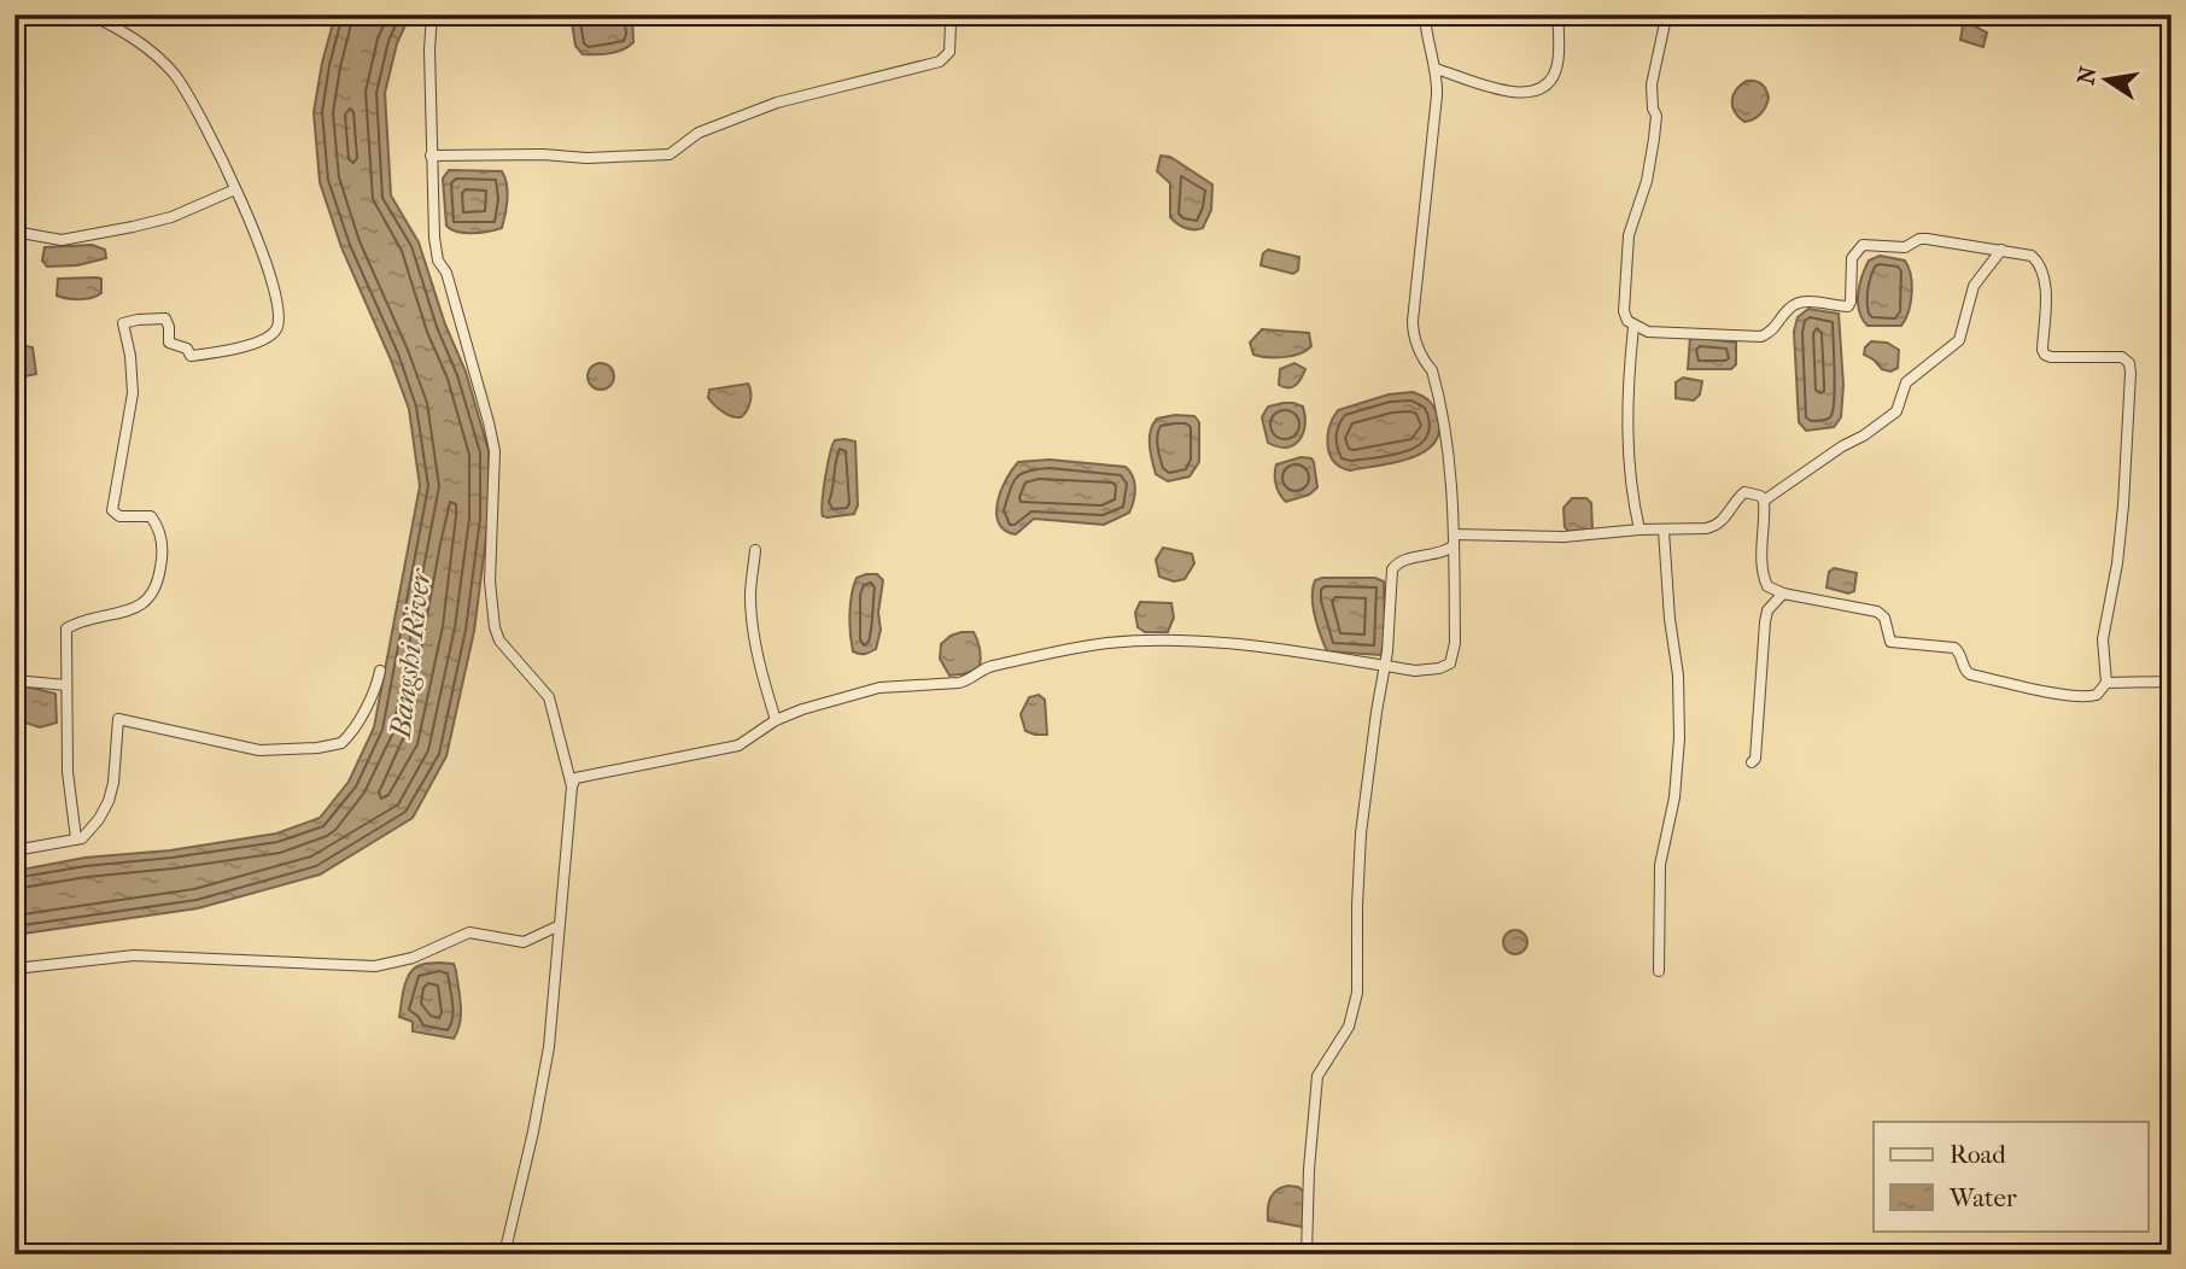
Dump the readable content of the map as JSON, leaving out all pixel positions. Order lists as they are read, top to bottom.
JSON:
{
  "water": ["Bangshi River"],
  "legend": ["Road", "Water"],
  "north": "left"
}
